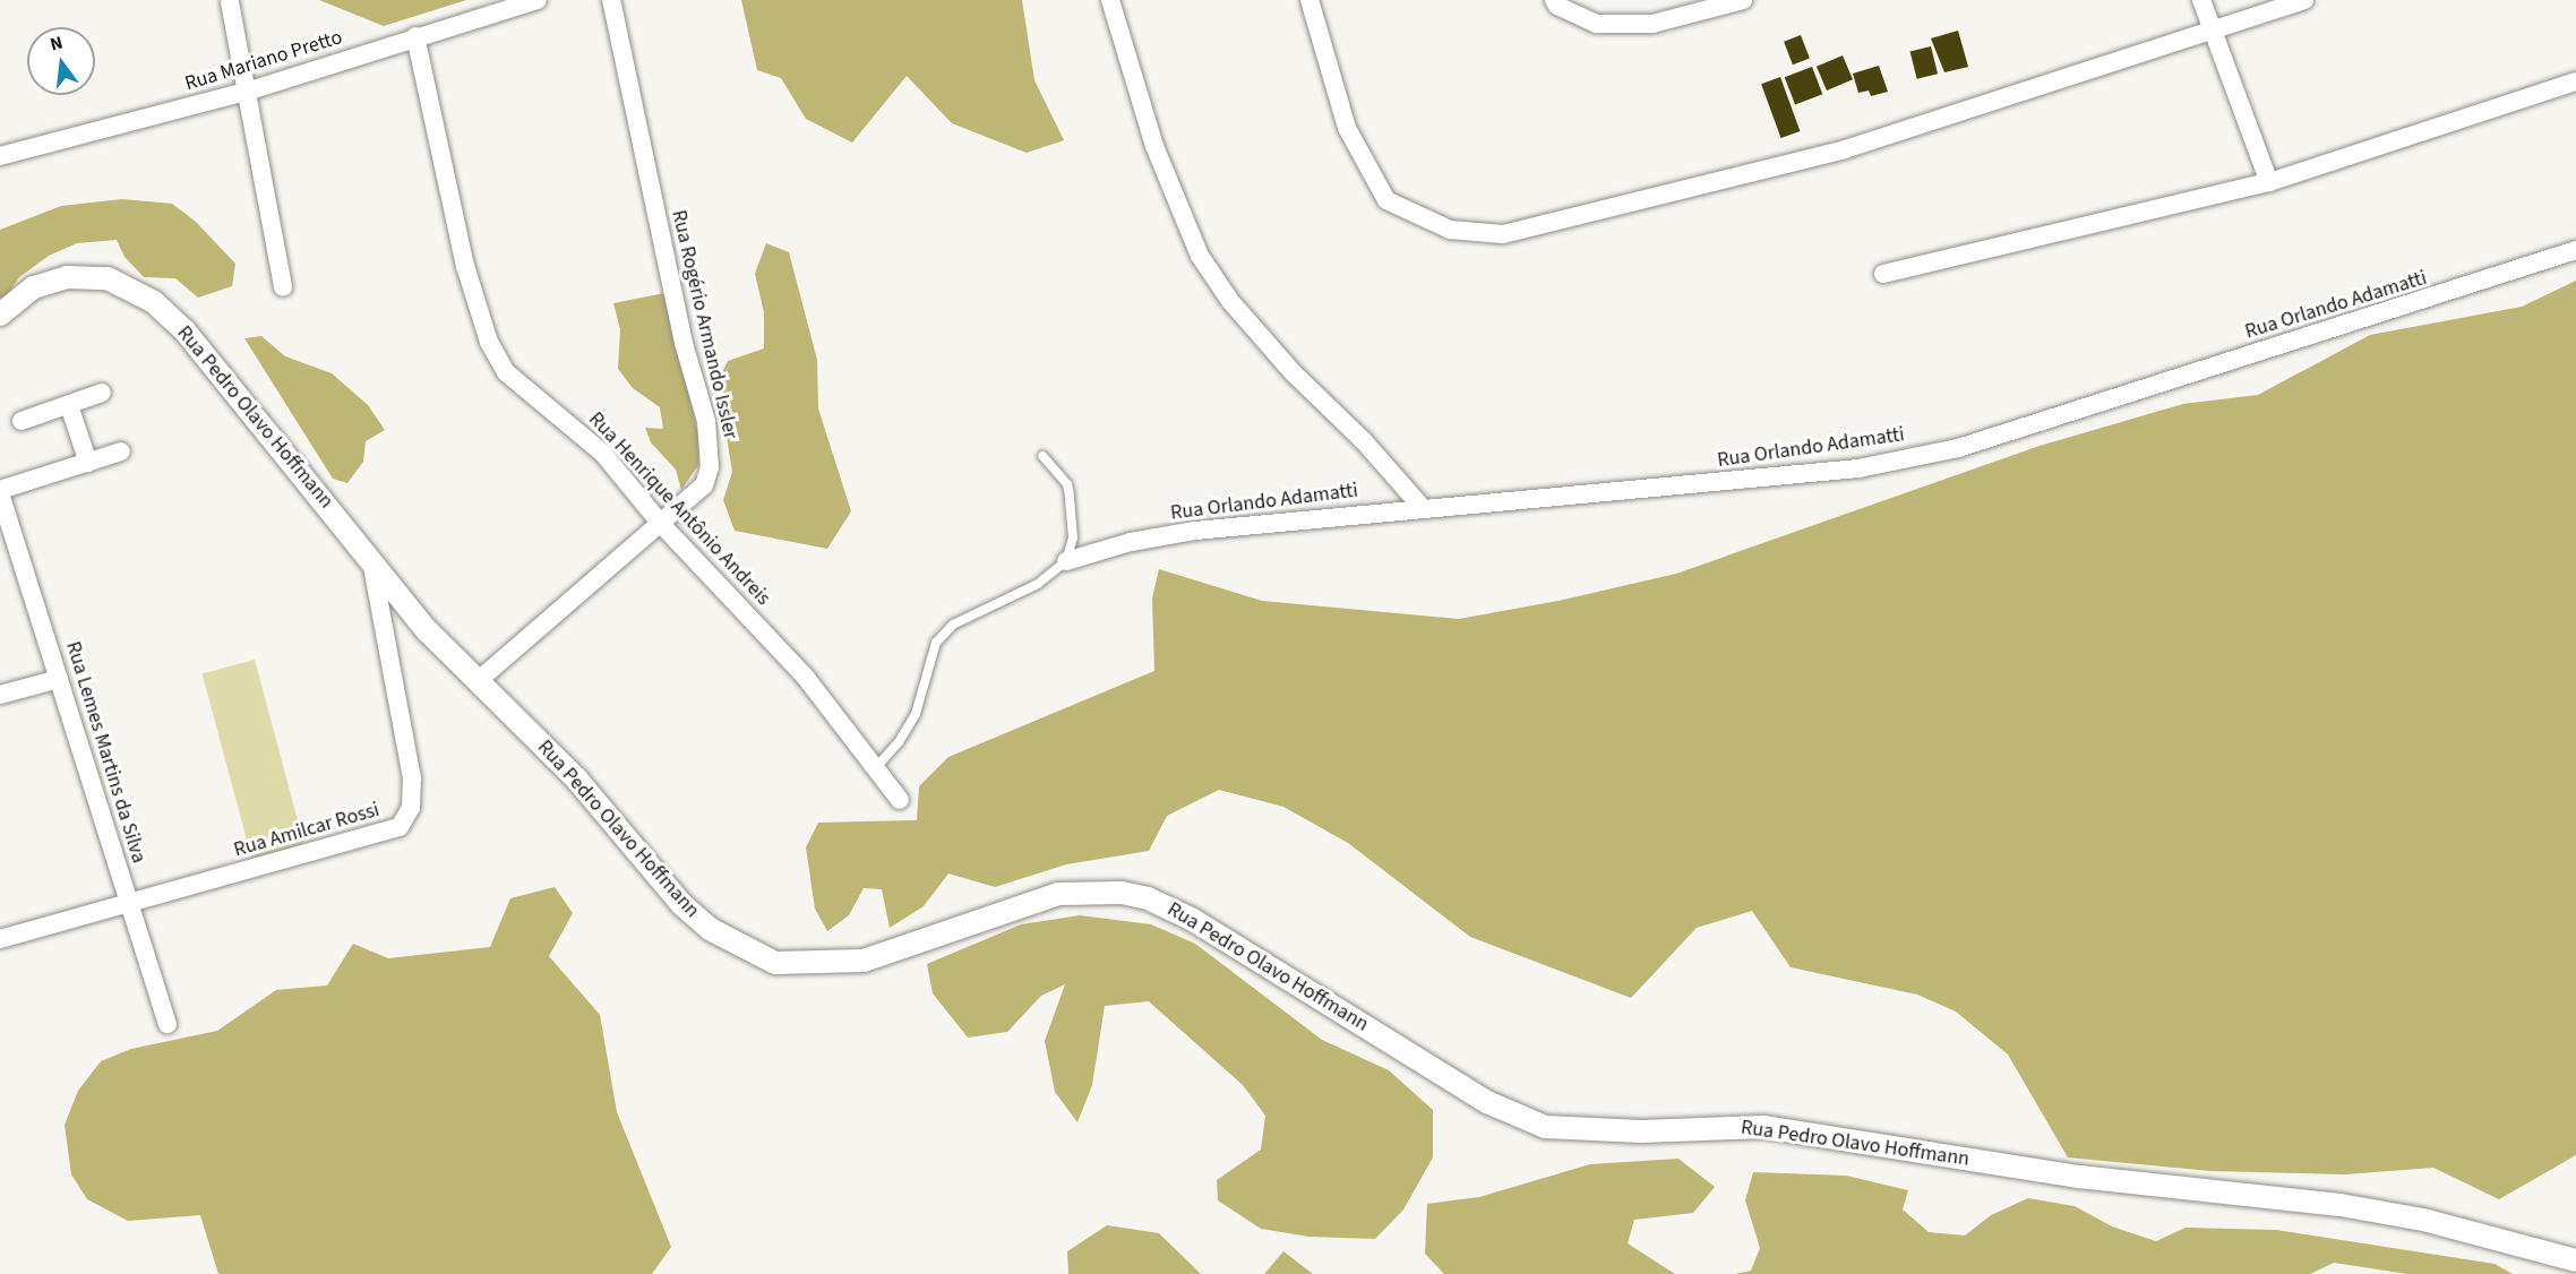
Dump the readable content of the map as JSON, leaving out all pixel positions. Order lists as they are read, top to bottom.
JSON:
{
  "streets": {
    "street": [
      "Rua Mariano Pretto",
      "Rua Orlando Adamatti",
      "Rua Rogério Armando Issler",
      "Rua Pedro Olavo Hoffmann",
      "Rua Henrique Antônio Andreis",
      "Rua Lemes Martins da Silva",
      "Rua Amilcar Rossi"
    ]
  },
  "crossings": [
    ["Rua Mariano Pretto", "Rua Henrique Antônio Andreis"],
    ["Rua Orlando Adamatti", "Rua Henrique Antônio Andreis"],
    ["Rua Rogério Armando Issler", "Rua Pedro Olavo Hoffmann"],
    ["Rua Rogério Armando Issler", "Rua Henrique Antônio Andreis"],
    ["Rua Pedro Olavo Hoffmann", "Rua Amilcar Rossi"],
    ["Rua Lemes Martins da Silva", "Rua Amilcar Rossi"]
  ],
  "north": "top"
}
